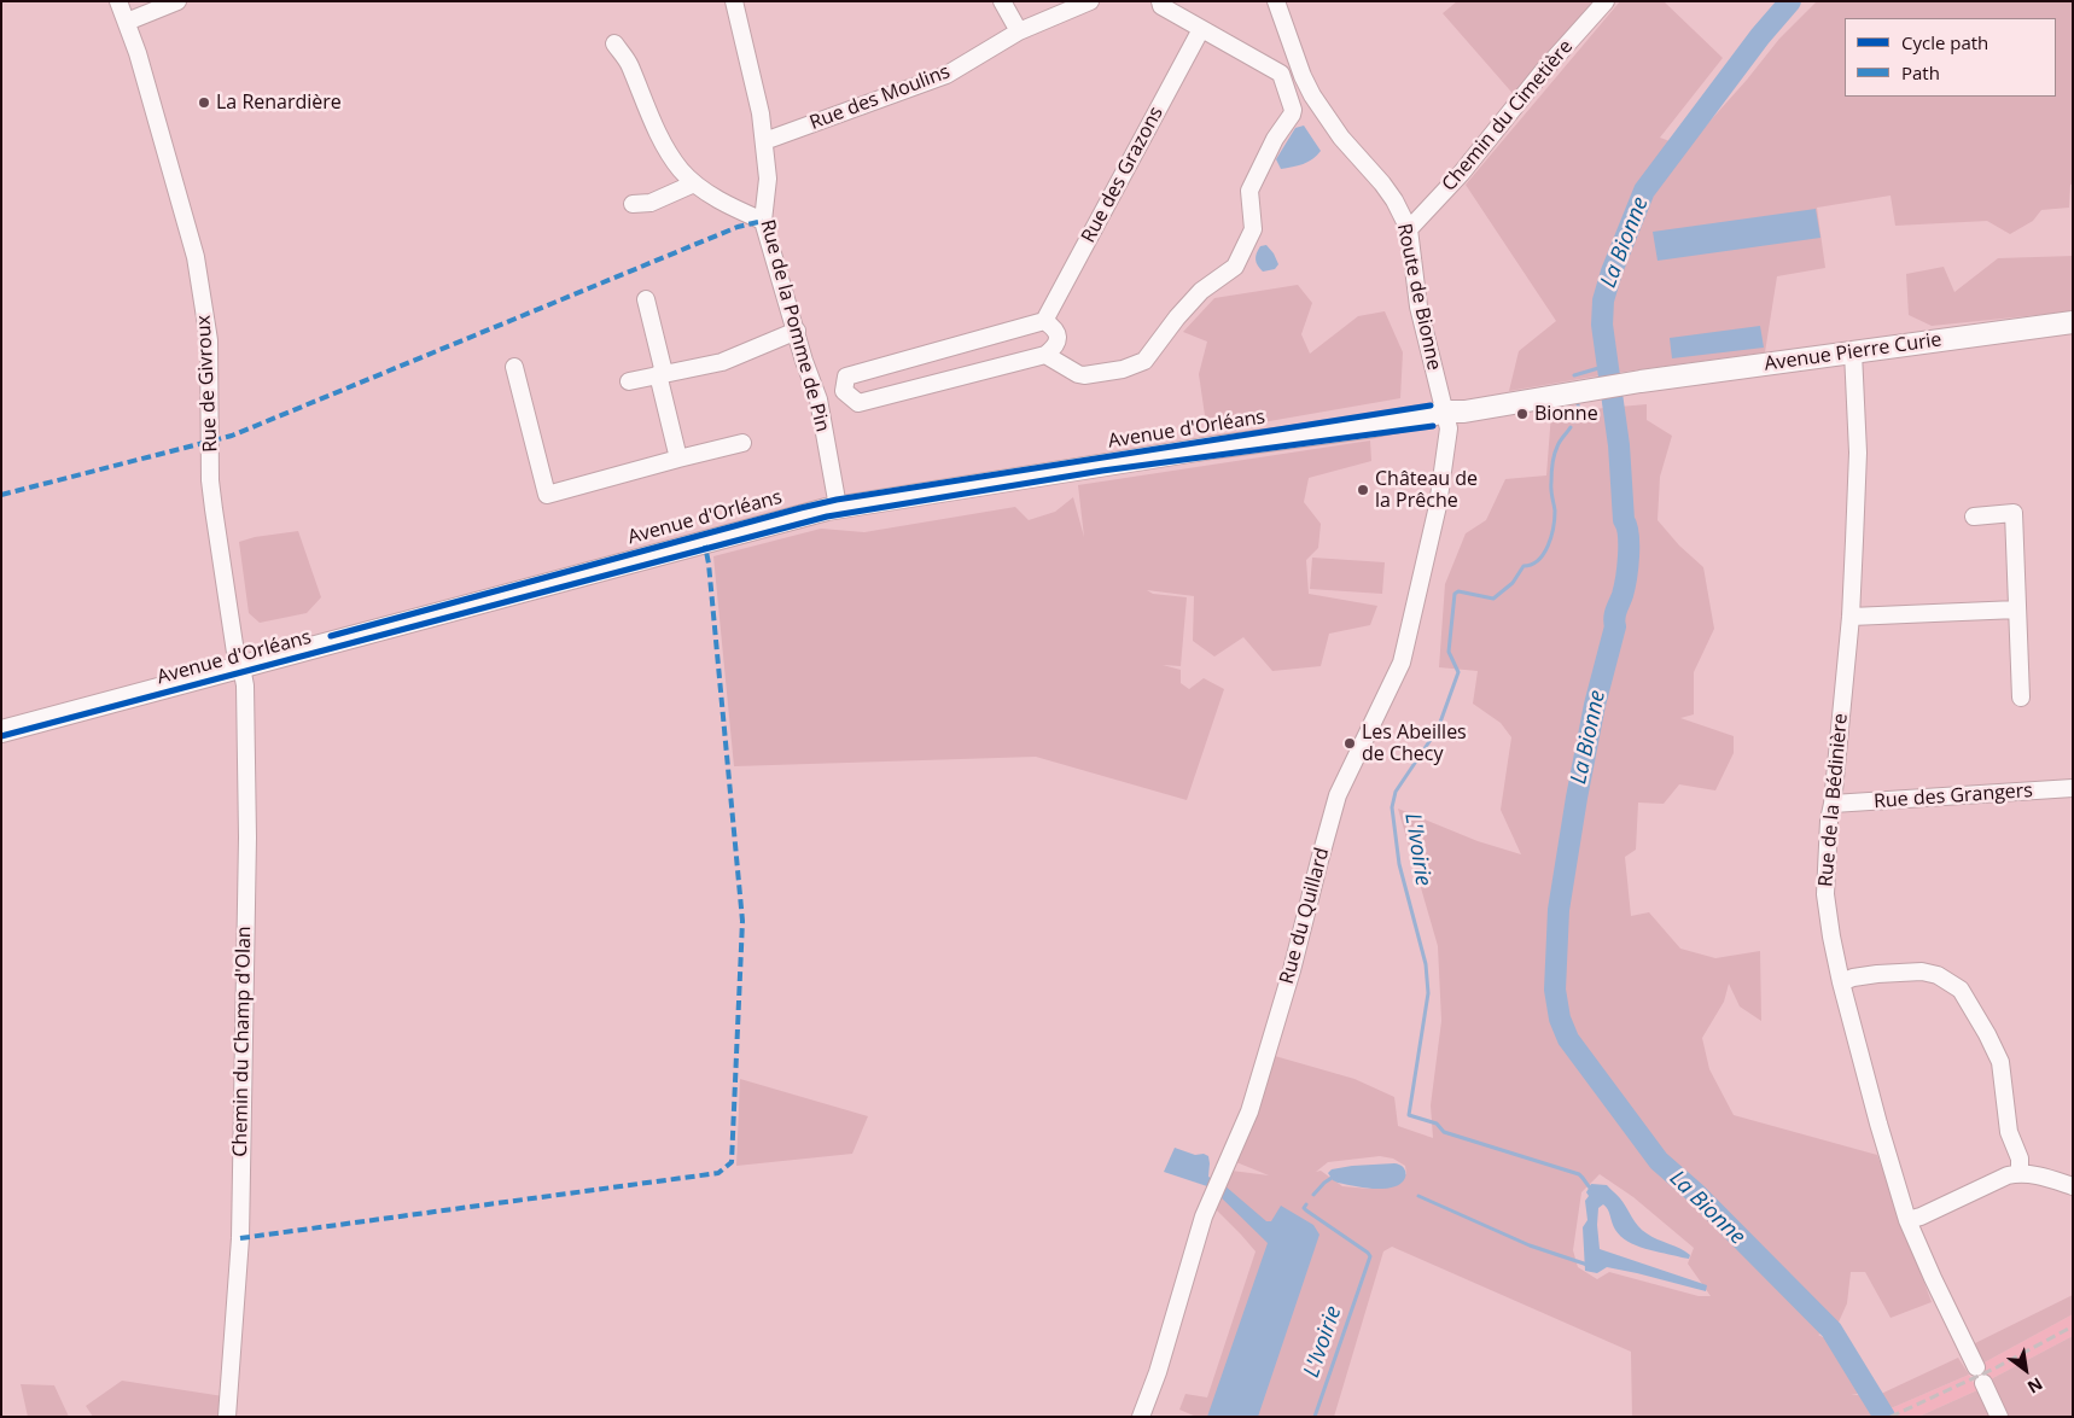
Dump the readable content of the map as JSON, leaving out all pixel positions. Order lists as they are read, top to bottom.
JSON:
{
  "streets": {
    "main road": ["Avenue Pierre Curie", "Avenue d'Orléans"],
    "street": [
      "Rue des Moulins",
      "Chemin du Cimetière",
      "Rue des Grazons",
      "Route de Bionne",
      "Rue de la Pomme de Pin",
      "Rue de Givroux",
      "Rue des Grangers",
      "Rue de la Bédinière",
      "Rue du Quillard",
      "Chemin du Champ d'Olan"
    ]
  },
  "crossings": [
    ["Rue des Moulins", "Rue de la Pomme de Pin"],
    ["Chemin du Cimetière", "Route de Bionne"],
    ["Route de Bionne", "Avenue d'Orléans"],
    ["Route de Bionne", "Rue du Quillard"],
    ["Rue de la Pomme de Pin", "Avenue d'Orléans"],
    ["Avenue Pierre Curie", "Avenue d'Orléans"],
    ["Avenue Pierre Curie", "Rue de la Bédinière"],
    ["Rue de Givroux", "Avenue d'Orléans"],
    ["Rue de Givroux", "Chemin du Champ d'Olan"],
    ["Avenue d'Orléans", "Rue du Quillard"],
    ["Avenue d'Orléans", "Chemin du Champ d'Olan"],
    ["Rue des Grangers", "Rue de la Bédinière"]
  ],
  "water": ["La Bionne", "L'Ivoirie"],
  "places": [
    "La Renardière",
    "Bionne",
    "Château de la Prêche",
    "Les Abeilles de Checy"
  ],
  "legend": ["Cycle path", "Path"],
  "north": "bottom right"
}
